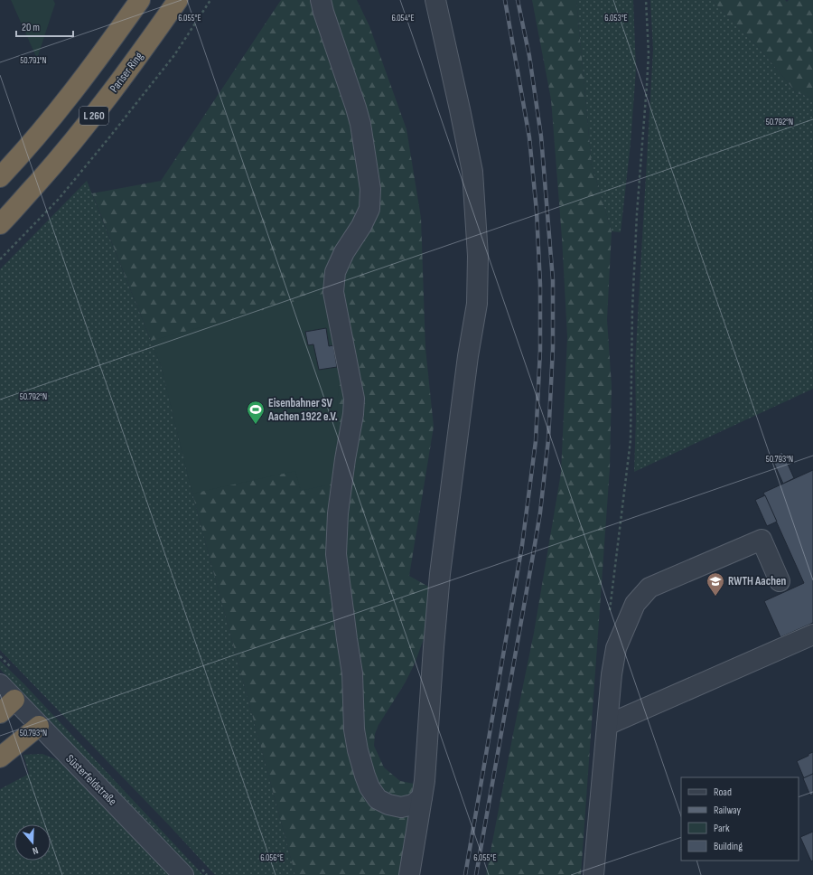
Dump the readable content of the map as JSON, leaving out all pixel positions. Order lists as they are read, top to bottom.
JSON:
{
  "streets": {
    "highway": ["Pariser Ring", "L 260"],
    "street": ["Süsterfeldstraße"]
  },
  "places": {
    "sports": ["Eisenbahner SV Aachen 1922 e.V."],
    "school or university": ["RWTH Aachen"]
  },
  "legend": [
    "Road",
    "Railway",
    "Park",
    "Building"
  ],
  "scale_bar": "20 m",
  "north": "bottom",
  "coordinates": [
    "6.055°E",
    "6.054°E",
    "6.053°E",
    "50.791°N",
    "50.792°N",
    "50.793°N",
    "6.056°E"
  ]
}
